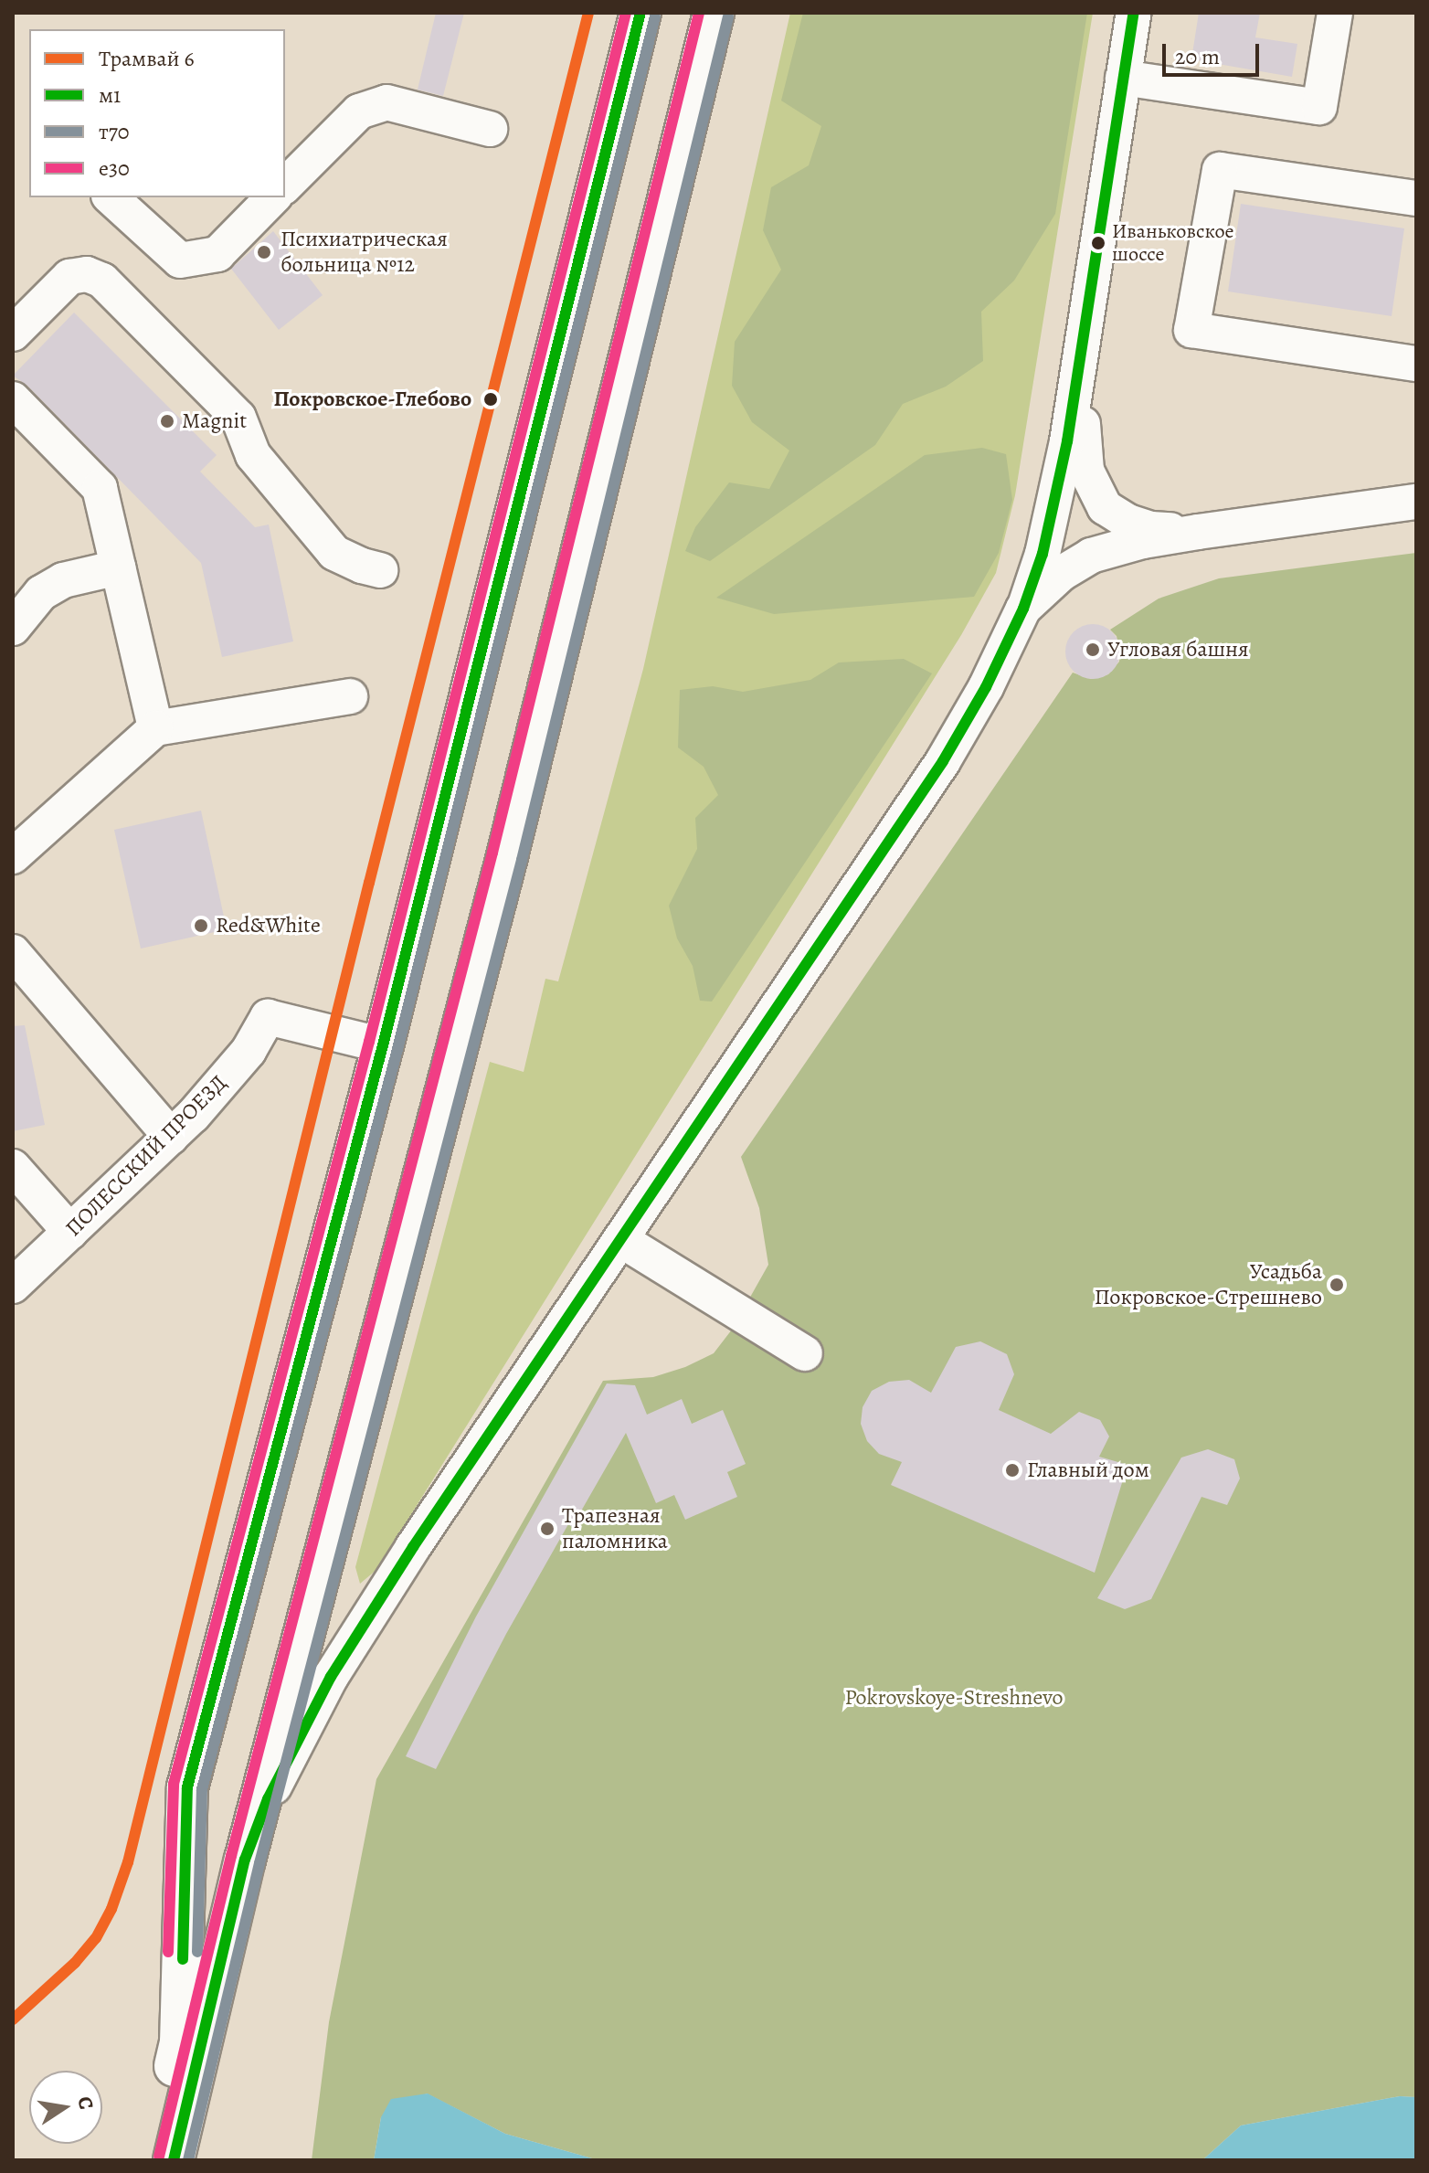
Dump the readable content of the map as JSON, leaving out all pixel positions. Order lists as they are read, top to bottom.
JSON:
{
  "streets": {
    "street": ["ПОЛЕССКИЙ ПРОЕЗД"]
  },
  "parks": ["Pokrovskoye-Streshnevo"],
  "places": [
    "Иваньковское шоссе",
    "Психиатрическая больница №12",
    "Покровское-Глебово",
    "Magnit",
    "Угловая башня",
    "Red&White",
    "Усадьба Покровское-Стрешнево",
    "Главный дом",
    "Трапезная паломника"
  ],
  "lines": [
    "tram line 6",
    "transit line м1",
    "transit line е30",
    "transit line т70"
  ],
  "legend": [
    "Трамвай 6",
    "м1",
    "т70",
    "е30"
  ],
  "scale_bar": "20 m",
  "north": "right"
}
